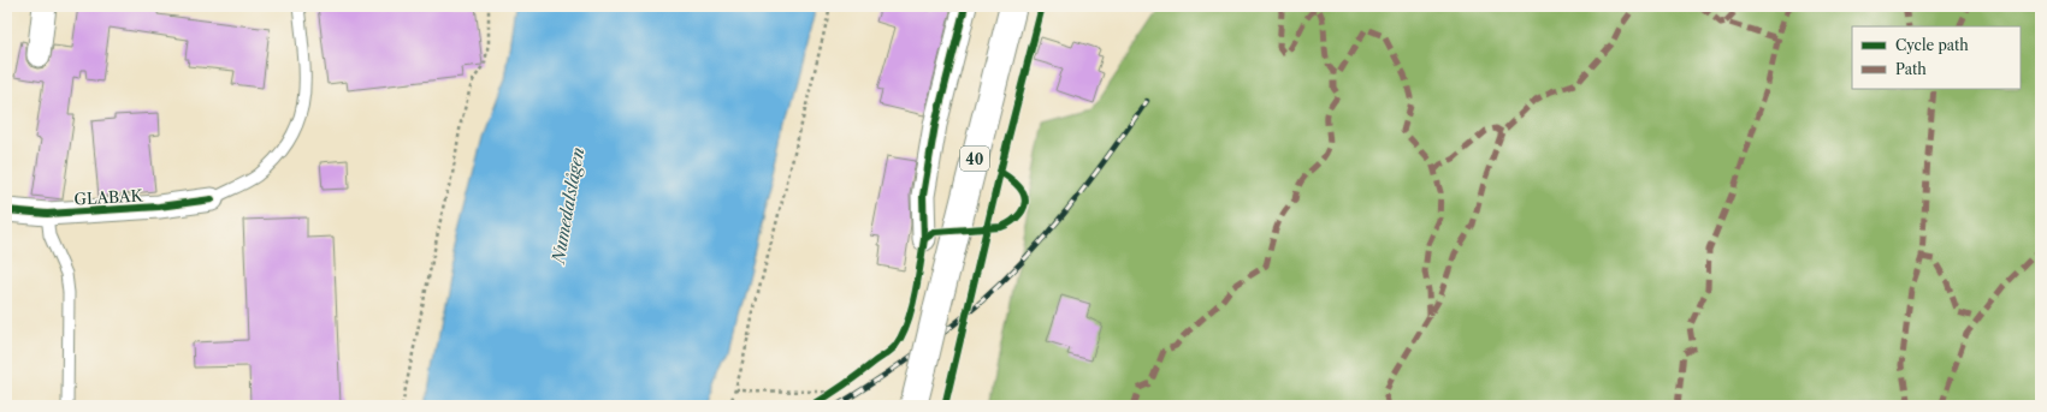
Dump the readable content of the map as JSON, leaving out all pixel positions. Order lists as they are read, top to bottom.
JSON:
{
  "streets": {
    "main road": ["40"],
    "street": ["GLABAK"]
  },
  "water": ["Numedalslågen"],
  "legend": ["Cycle path", "Path"]
}
